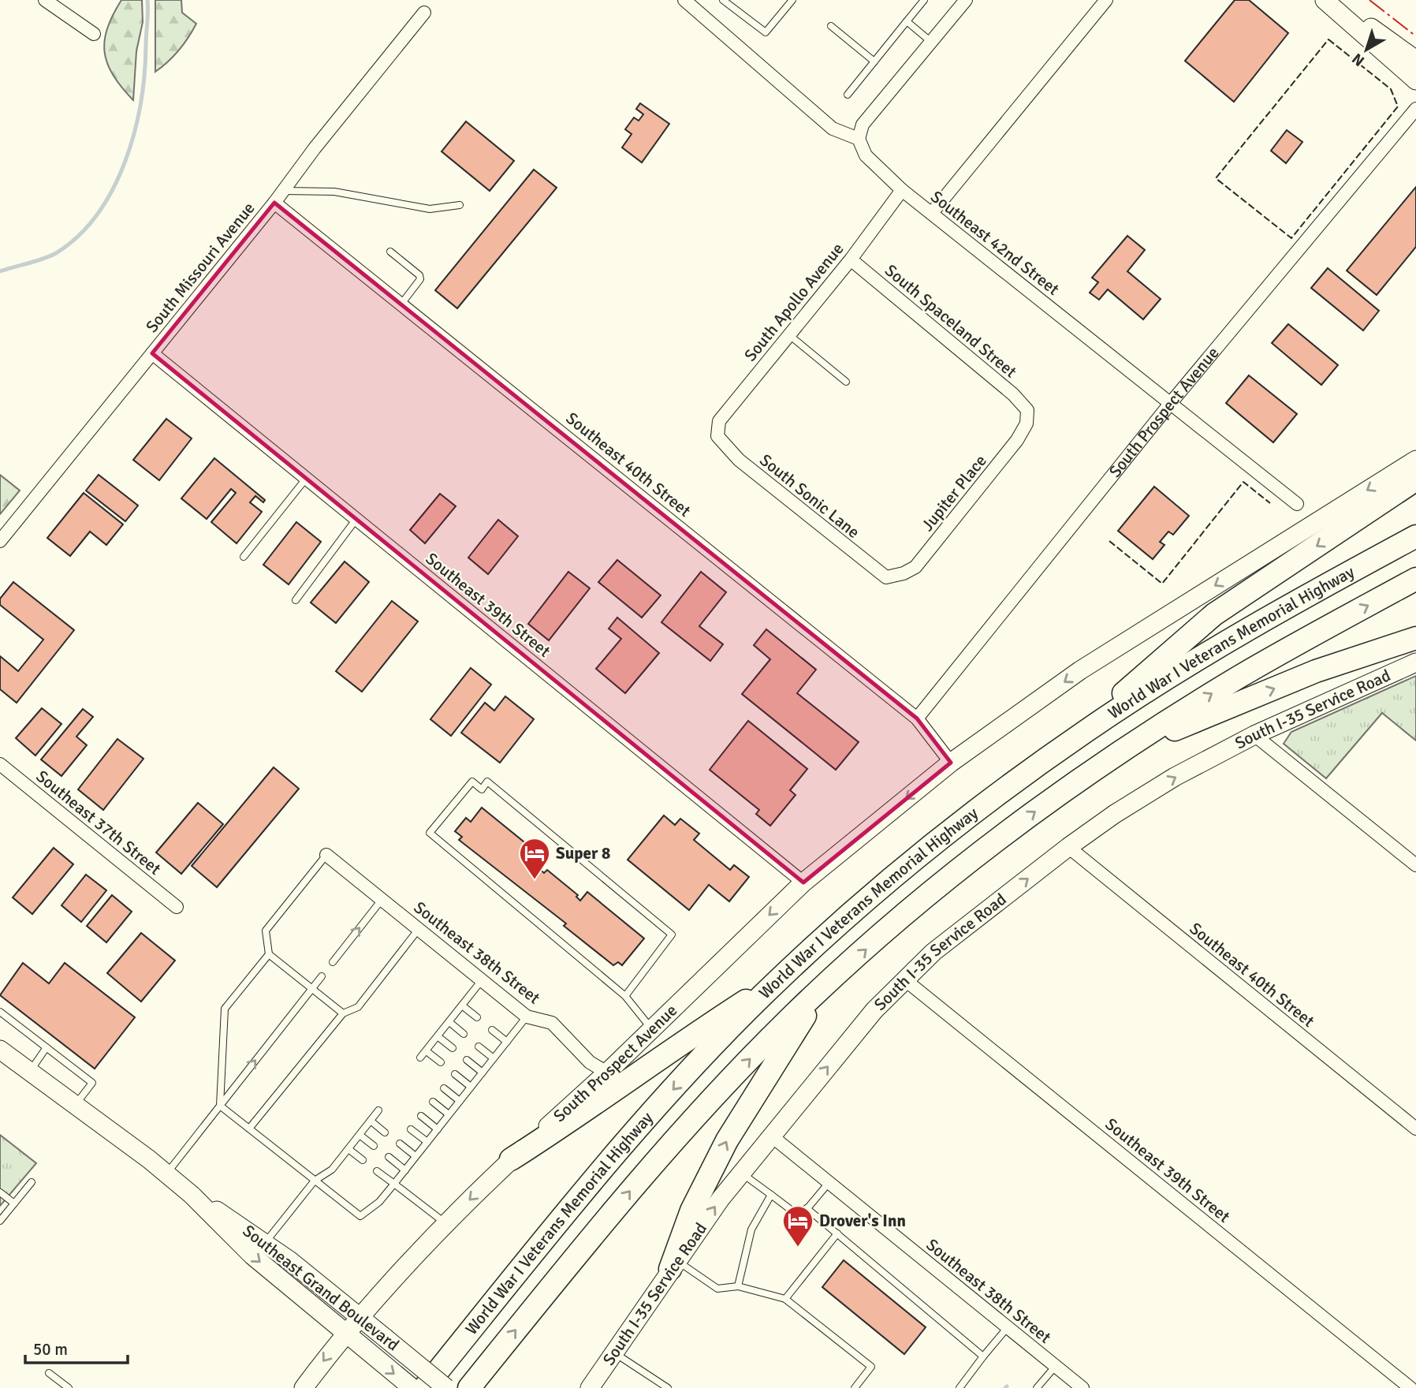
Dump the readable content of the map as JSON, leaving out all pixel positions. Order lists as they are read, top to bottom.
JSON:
{
  "streets": {
    "highway": ["World War I Veterans Memorial Highway"],
    "main road": ["South Prospect Avenue", "South I-35 Service Road", "Southeast Grand Boulevard"],
    "street": [
      "Southeast 42nd Street",
      "South Missouri Avenue",
      "South Apollo Avenue",
      "South Spaceland Street",
      "Southeast 40th Street",
      "Jupiter Place",
      "South Sonic Lane",
      "Southeast 39th Street",
      "Southeast 37th Street",
      "Southeast 38th Street"
    ]
  },
  "crossings": [
    ["Southeast 42nd Street", "South Apollo Avenue"],
    ["Southeast 42nd Street", "South Prospect Avenue"],
    ["South Missouri Avenue", "Southeast 40th Street"],
    ["South Missouri Avenue", "Southeast 39th Street"],
    ["South Apollo Avenue", "South Spaceland Street"],
    ["South Apollo Avenue", "South Sonic Lane"],
    ["South Spaceland Street", "Jupiter Place"],
    ["South Prospect Avenue", "Southeast 40th Street"],
    ["South Prospect Avenue", "Southeast 39th Street"],
    ["South Prospect Avenue", "Southeast 38th Street"],
    ["South Prospect Avenue", "Southeast Grand Boulevard"],
    ["Southeast 40th Street", "South I-35 Service Road"],
    ["Jupiter Place", "South Sonic Lane"],
    ["Southeast 39th Street", "South I-35 Service Road"],
    ["South I-35 Service Road", "Southeast 38th Street"]
  ],
  "places": {
    "hotel": ["Super 8", "Drover's Inn"]
  },
  "scale_bar": "50 m",
  "north": "bottom left"
}
